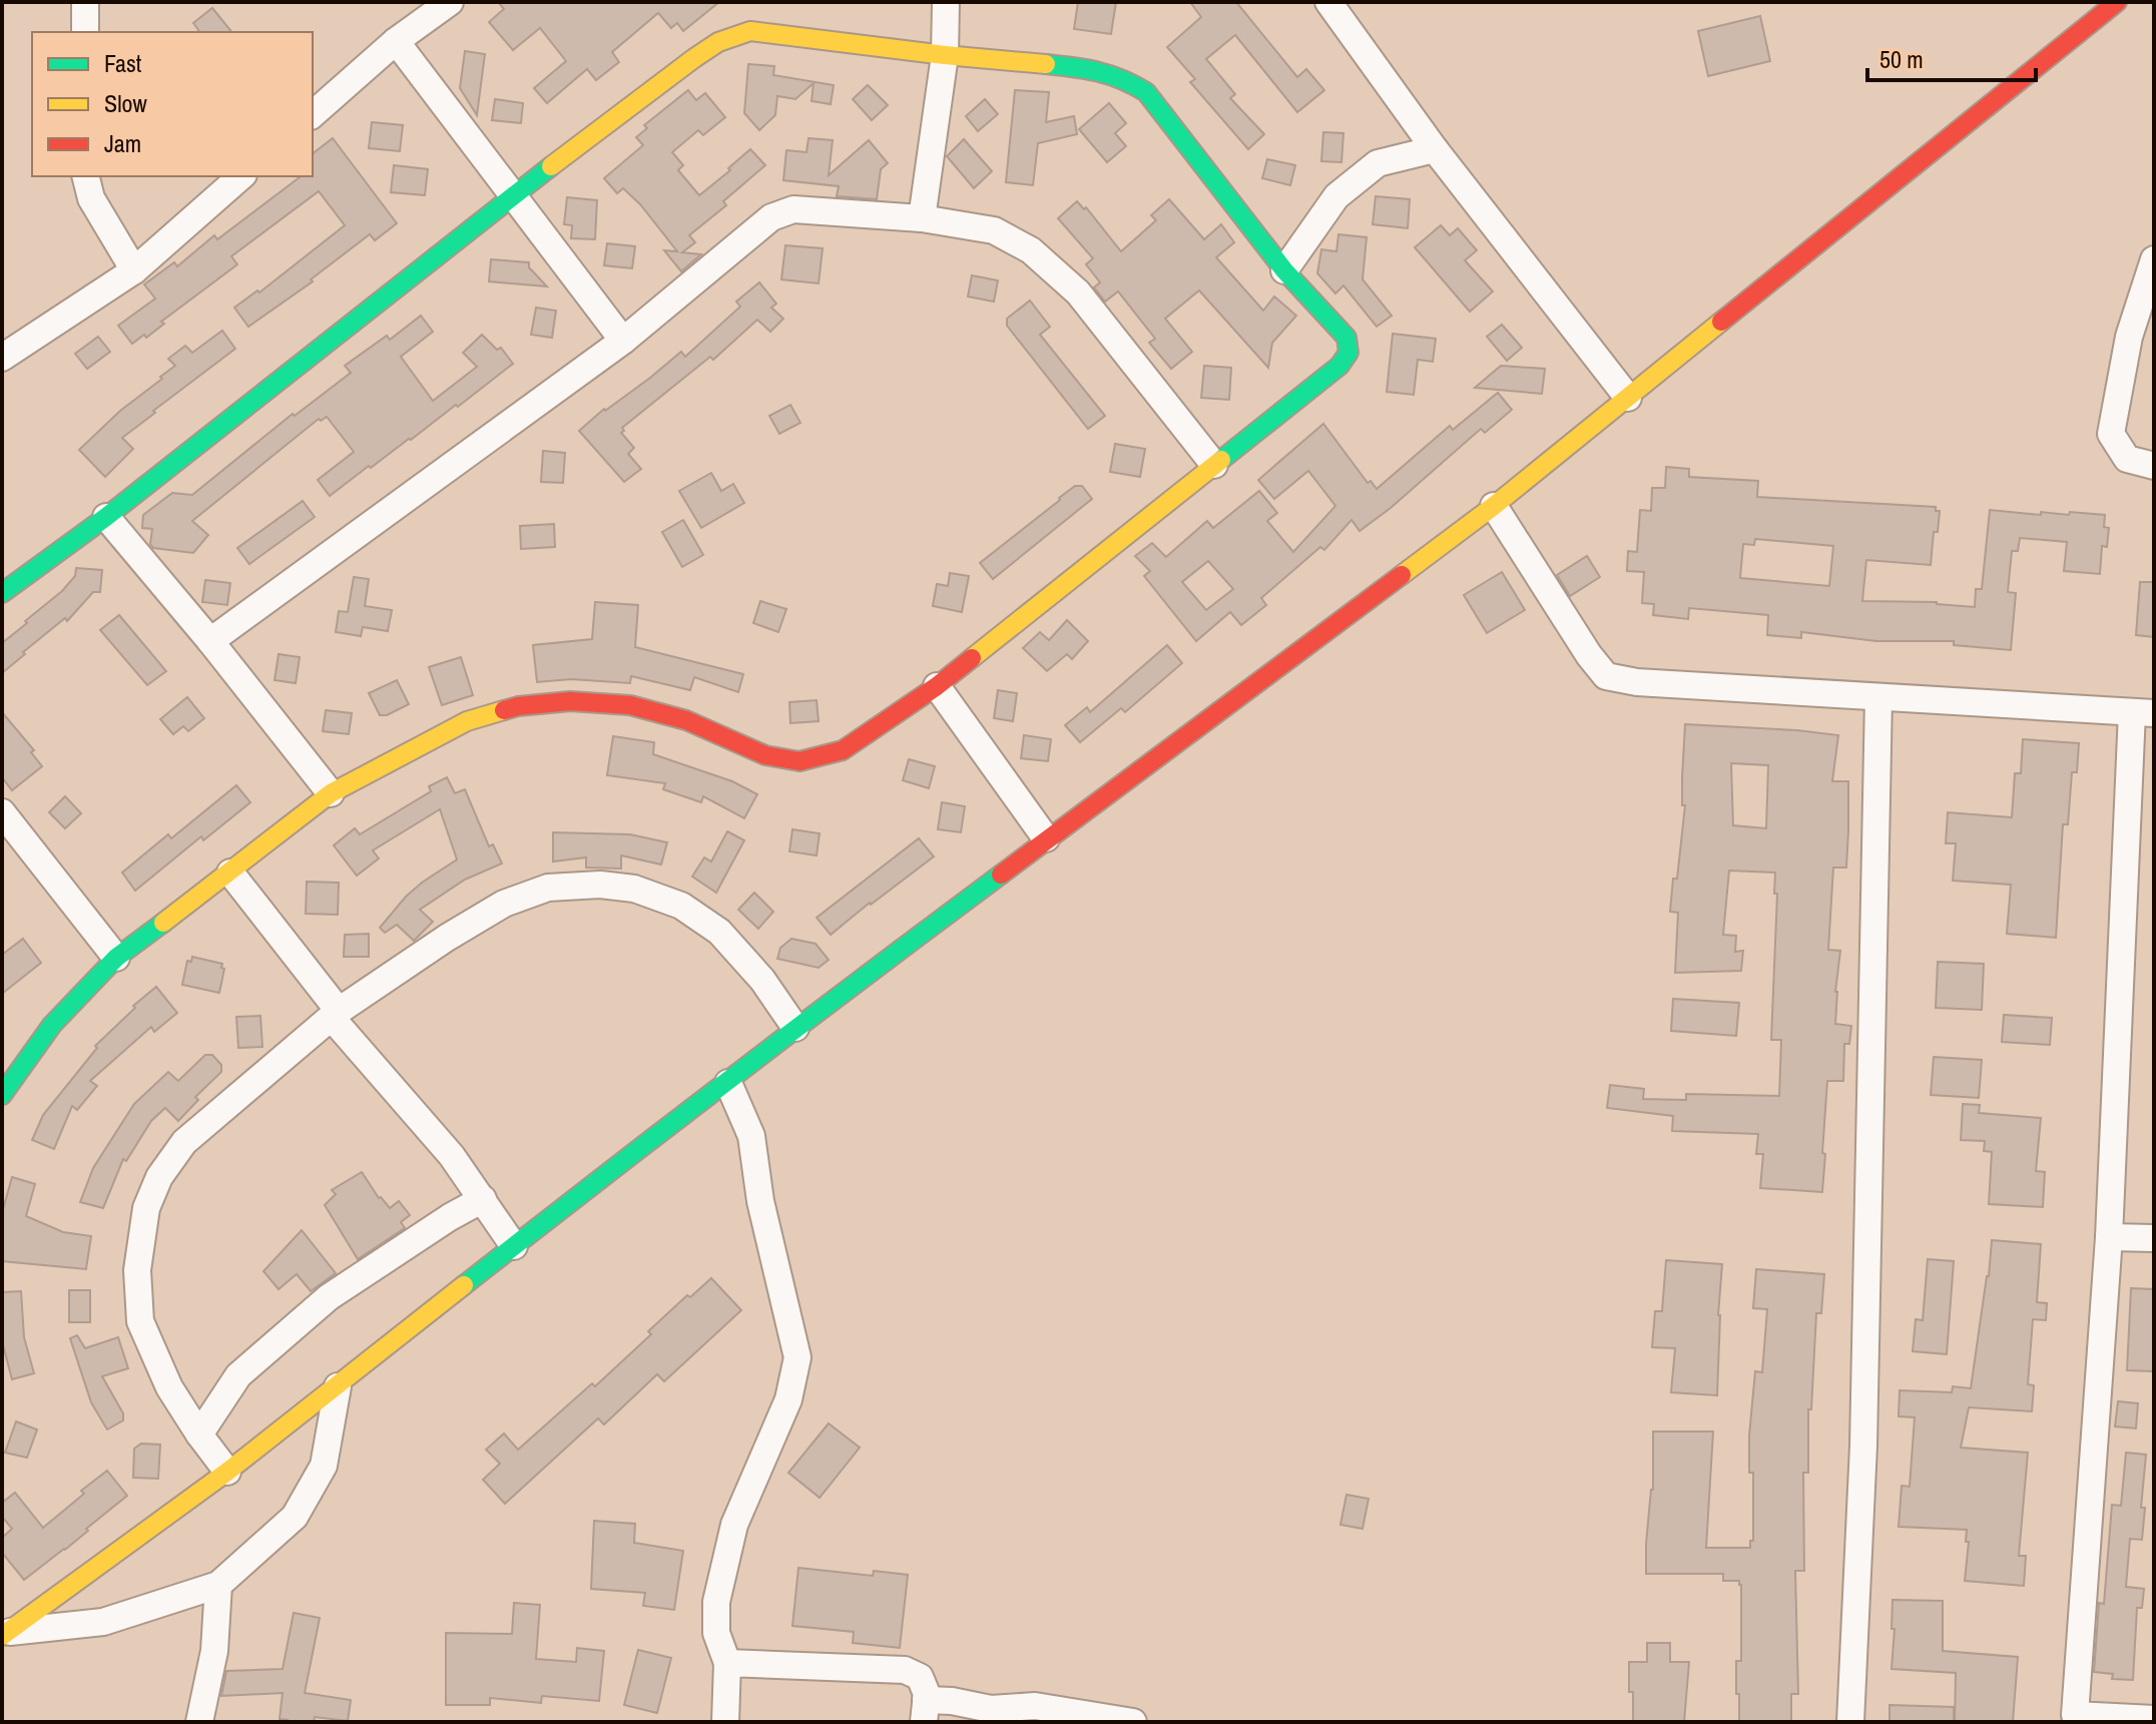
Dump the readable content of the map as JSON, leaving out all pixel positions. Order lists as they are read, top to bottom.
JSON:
{
  "legend": ["Fast", "Slow", "Jam"],
  "scale_bar": "50 m"
}
